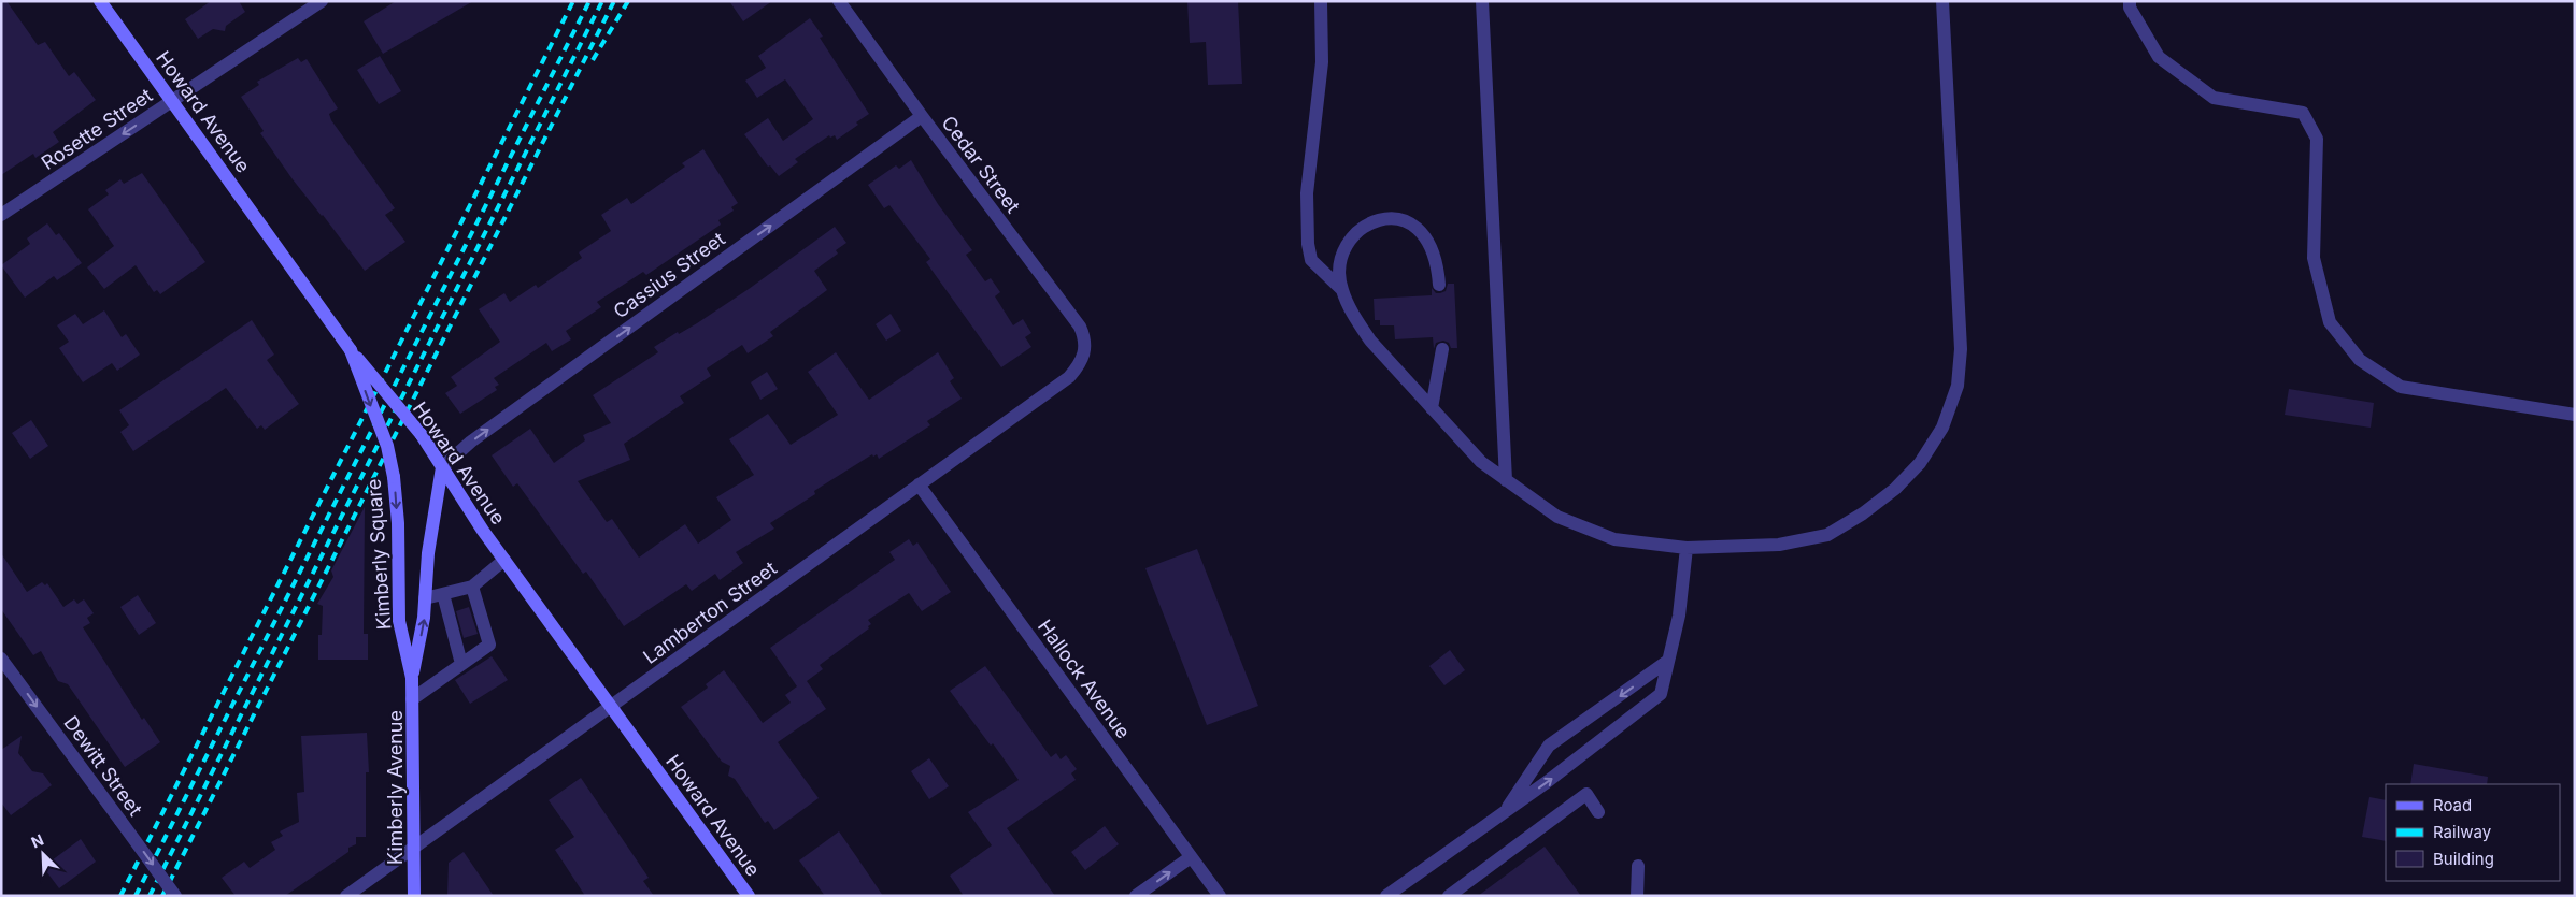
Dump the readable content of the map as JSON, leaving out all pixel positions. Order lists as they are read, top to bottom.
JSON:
{
  "streets": {
    "main road": ["Howard Avenue", "Kimberly Square", "Kimberly Avenue"],
    "street": [
      "Rosette Street",
      "Cedar Street",
      "Cassius Street",
      "Lamberton Street",
      "Hallock Avenue",
      "Dewitt Street"
    ]
  },
  "crossings": [
    ["Howard Avenue", "Rosette Street"],
    ["Howard Avenue", "Cassius Street"],
    ["Howard Avenue", "Kimberly Square"],
    ["Howard Avenue", "Lamberton Street"],
    ["Cedar Street", "Cassius Street"],
    ["Cedar Street", "Lamberton Street"],
    ["Cassius Street", "Kimberly Square"],
    ["Kimberly Square", "Kimberly Avenue"],
    ["Lamberton Street", "Hallock Avenue"],
    ["Lamberton Street", "Kimberly Avenue"]
  ],
  "one_way": ["Rosette Street", "Cassius Street", "Dewitt Street"],
  "legend": ["Road", "Railway", "Building"],
  "north": "top left"
}
